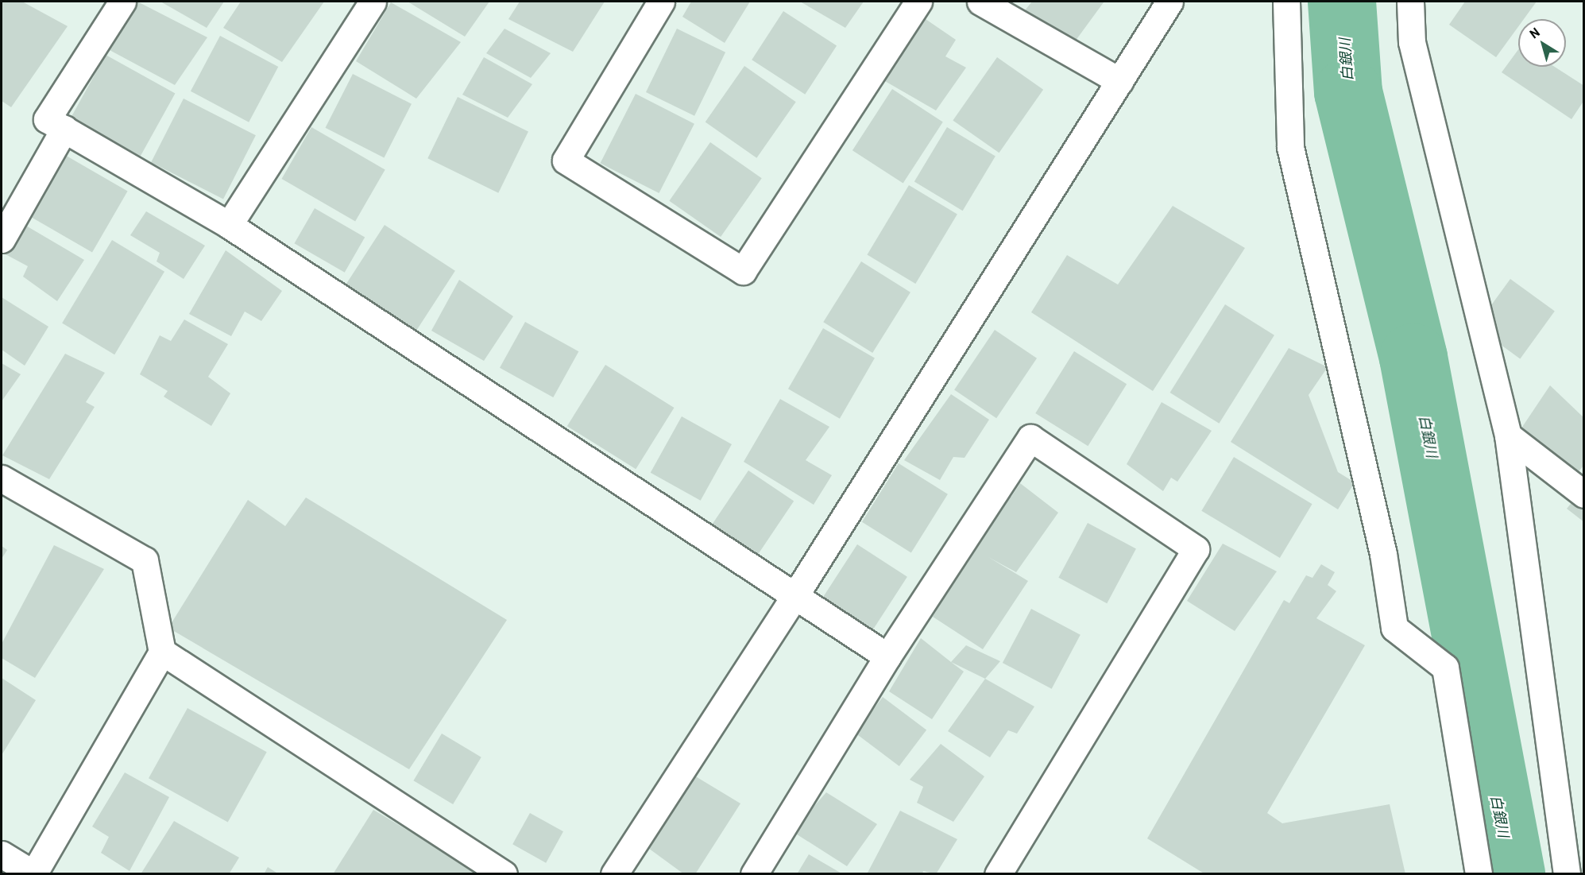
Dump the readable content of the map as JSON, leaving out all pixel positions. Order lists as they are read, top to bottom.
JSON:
{
  "water": ["白銀川"],
  "north": "top left"
}
